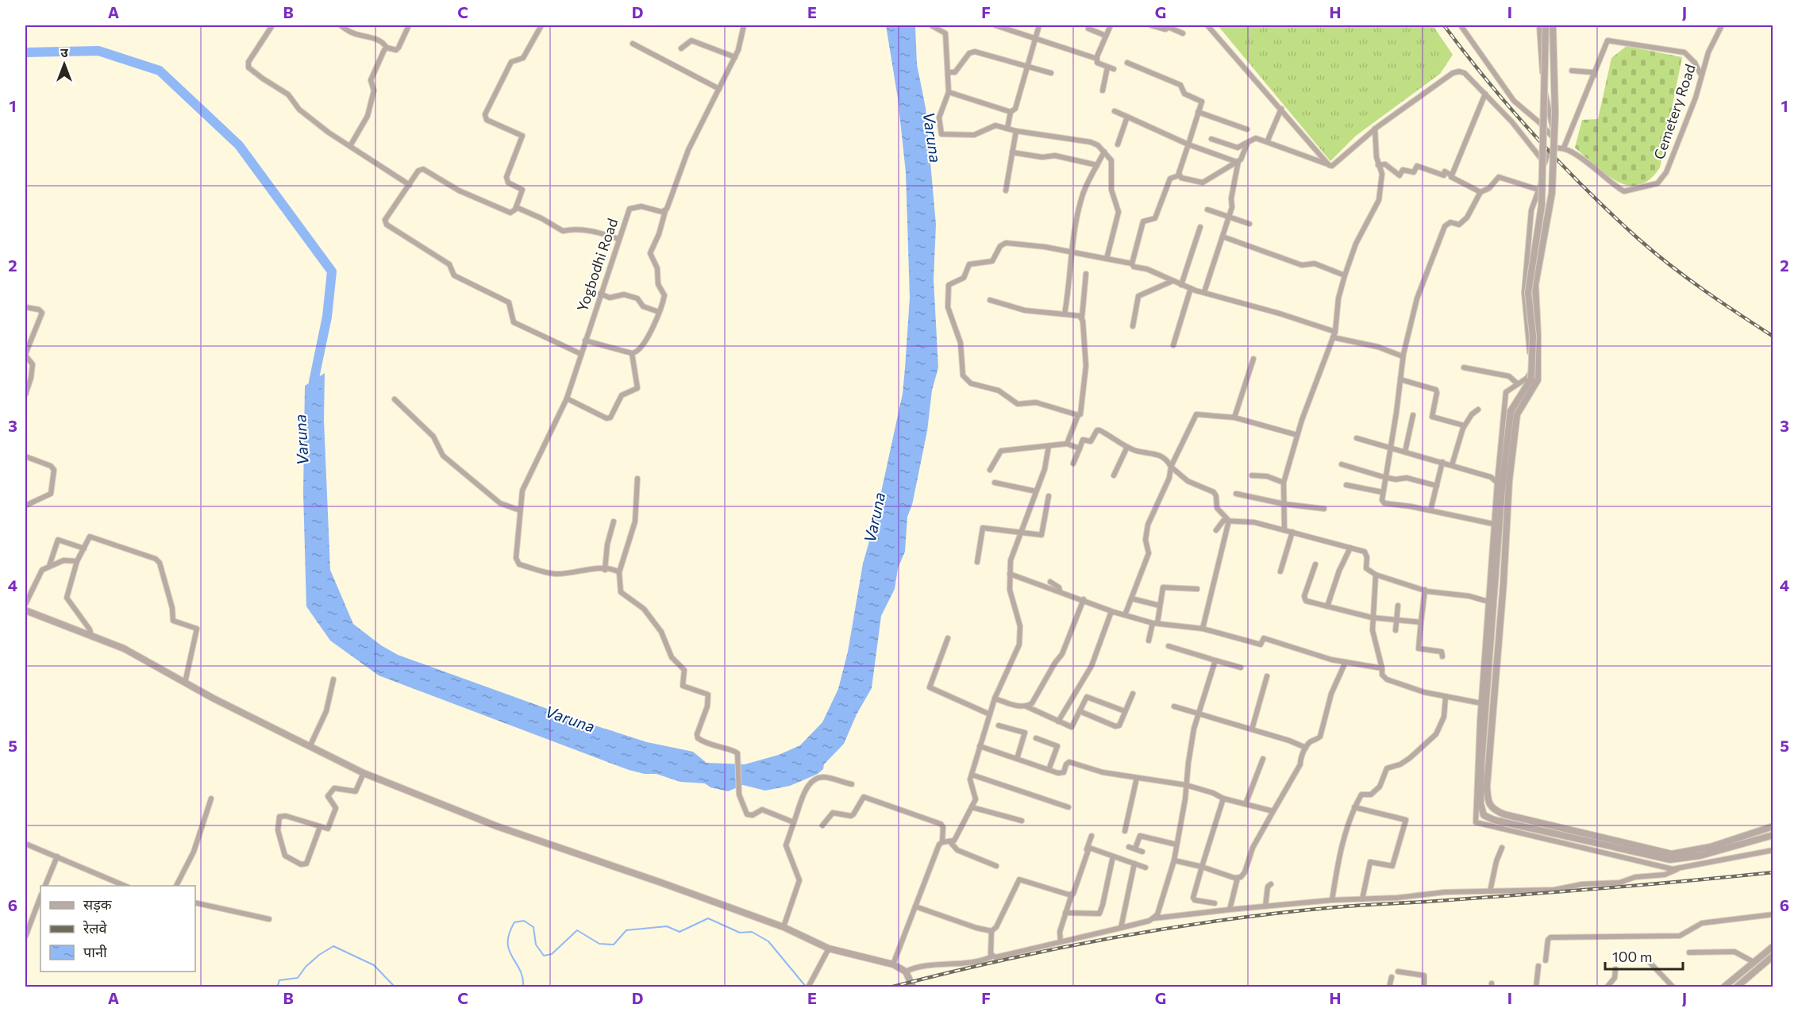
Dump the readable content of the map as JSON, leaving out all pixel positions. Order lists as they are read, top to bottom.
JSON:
{
  "streets": {
    "street": ["Cemetery Road", "Yogbodhi Road"]
  },
  "water": ["Varuna"],
  "legend": ["सड़क", "रेलवे", "पानी"],
  "scale_bar": "100 m",
  "north": "top",
  "grid": {
    "columns": [
      "A",
      "B",
      "C",
      "D",
      "E",
      "F",
      "G",
      "H",
      "I",
      "J"
    ],
    "rows": [
      "1",
      "2",
      "3",
      "4",
      "5",
      "6"
    ]
  }
}
